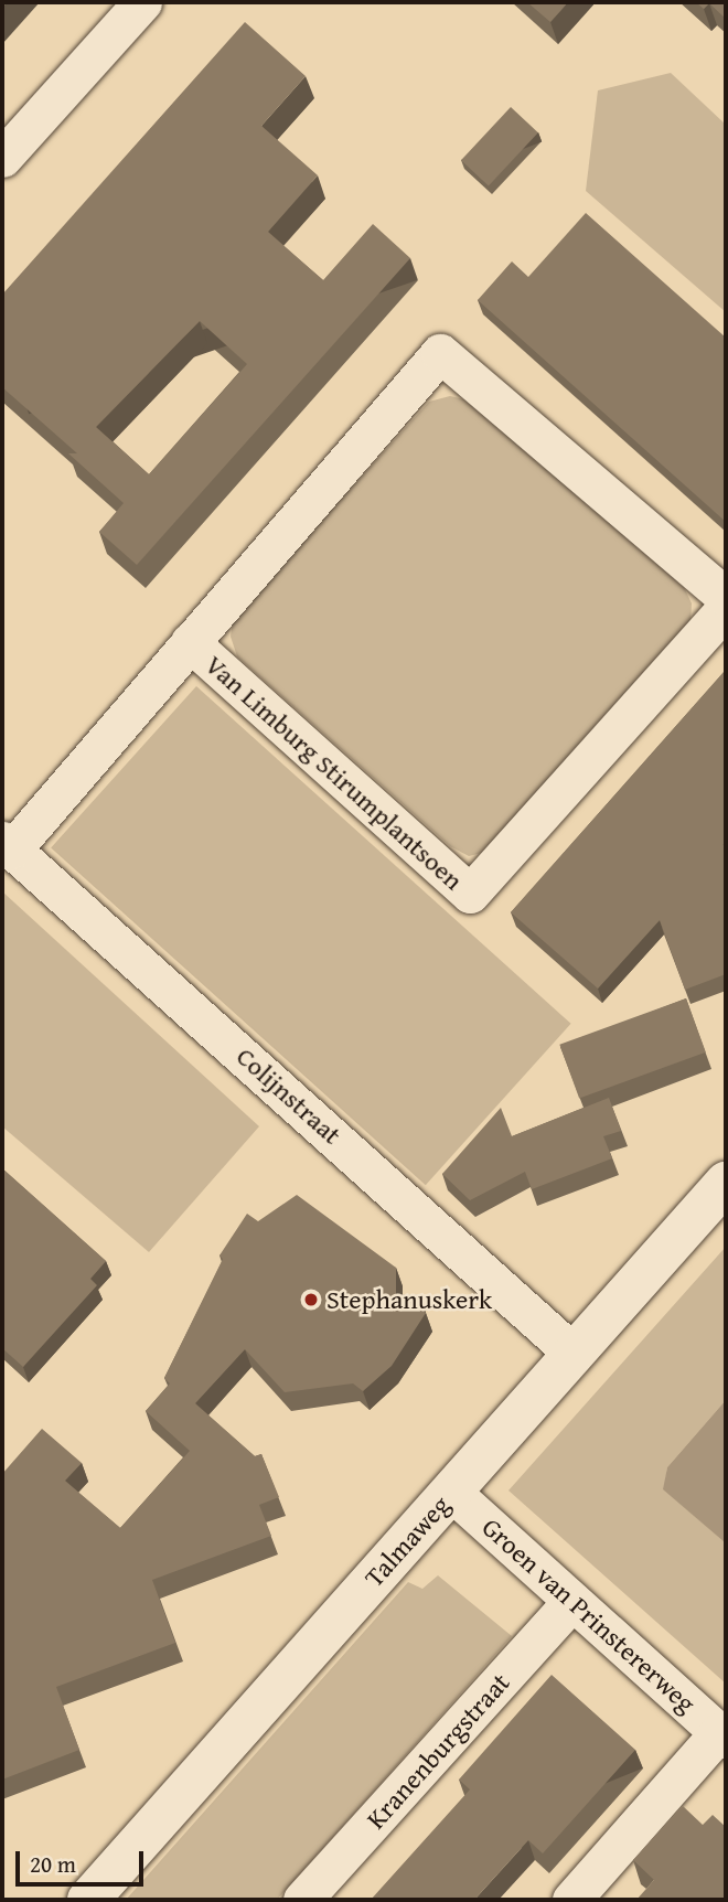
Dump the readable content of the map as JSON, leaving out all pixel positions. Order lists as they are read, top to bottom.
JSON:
{
  "streets": {
    "street": [
      "Van Limburg Stirumplantsoen",
      "Colijnstraat",
      "Talmaweg",
      "Groen van Prinstererweg",
      "Kranenburgstraat"
    ]
  },
  "crossings": [
    ["Van Limburg Stirumplantsoen", "Colijnstraat"],
    ["Colijnstraat", "Talmaweg"],
    ["Talmaweg", "Groen van Prinstererweg"],
    ["Groen van Prinstererweg", "Kranenburgstraat"]
  ],
  "places": ["Stephanuskerk"],
  "scale_bar": "20 m"
}
